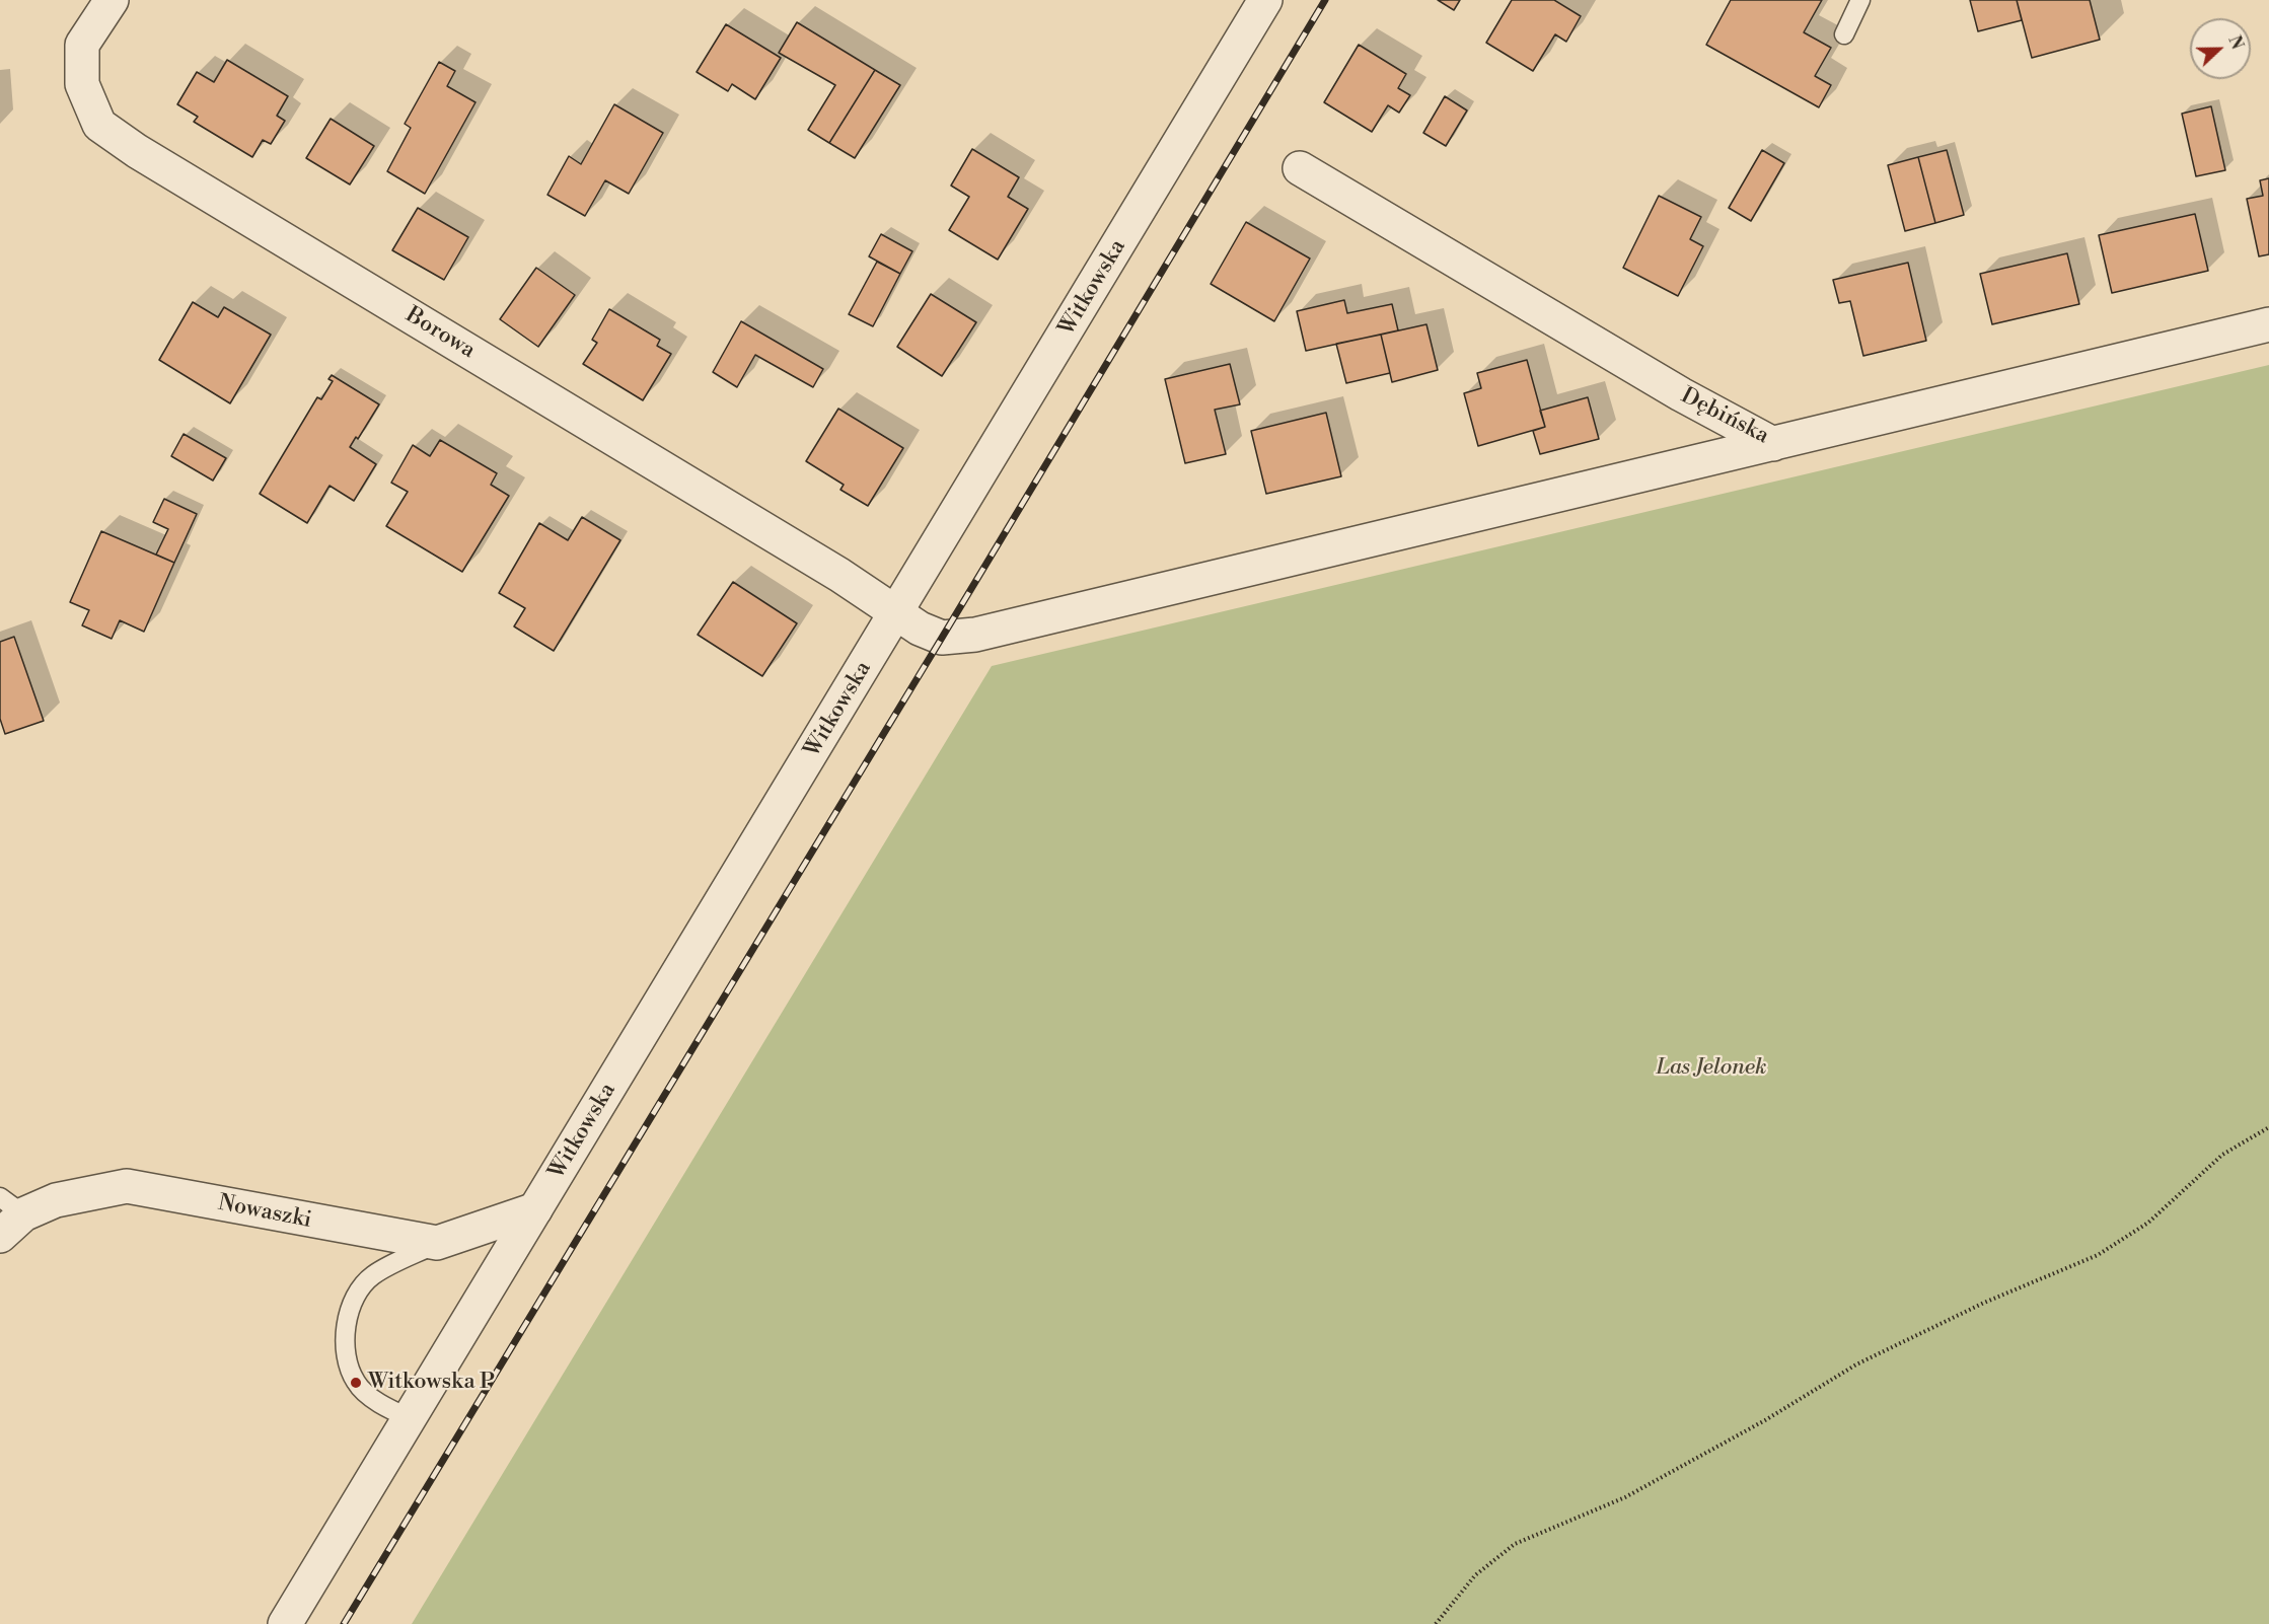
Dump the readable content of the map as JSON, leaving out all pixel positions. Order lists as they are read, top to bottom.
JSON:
{
  "streets": {
    "street": [
      "Witkowska",
      "Borowa",
      "Dębińska",
      "Nowaszki"
    ]
  },
  "crossings": [
    ["Witkowska", "Borowa"],
    ["Witkowska", "Nowaszki"],
    ["Borowa", "Dębińska"]
  ],
  "parks": ["Las Jelonek"],
  "places": ["Witkowska P"],
  "north": "right"
}
